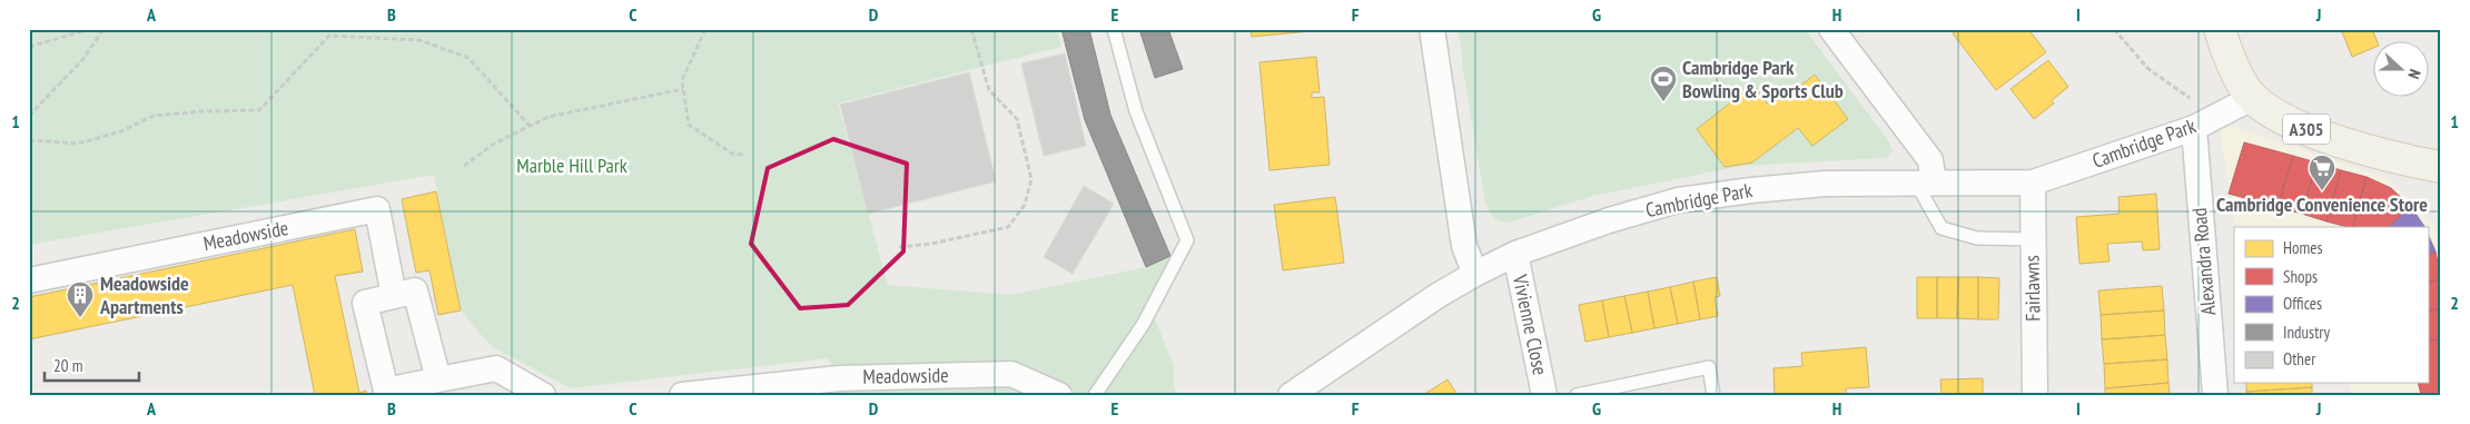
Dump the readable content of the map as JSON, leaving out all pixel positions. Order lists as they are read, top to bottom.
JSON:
{
  "streets": {
    "main road": ["A305"],
    "street": [
      "Cambridge Park",
      "Meadowside",
      "Alexandra Road",
      "Fairlawns",
      "Vivienne Close"
    ]
  },
  "crossings": [
    ["A305", "Cambridge Park"],
    ["Cambridge Park", "Alexandra Road"],
    ["Cambridge Park", "Fairlawns"],
    ["Cambridge Park", "Vivienne Close"]
  ],
  "parks": ["Marble Hill Park"],
  "places": {
    "sports": ["Cambridge Park Bowling & Sports Club"],
    "supermarket": ["Cambridge Convenience Store"],
    "building": ["Meadowside Apartments"]
  },
  "legend": [
    "Homes",
    "Shops",
    "Offices",
    "Industry",
    "Other"
  ],
  "scale_bar": "20 m",
  "north": "right",
  "grid": {
    "columns": [
      "A",
      "B",
      "C",
      "D",
      "E",
      "F",
      "G",
      "H",
      "I",
      "J"
    ],
    "rows": ["1", "2"]
  }
}
